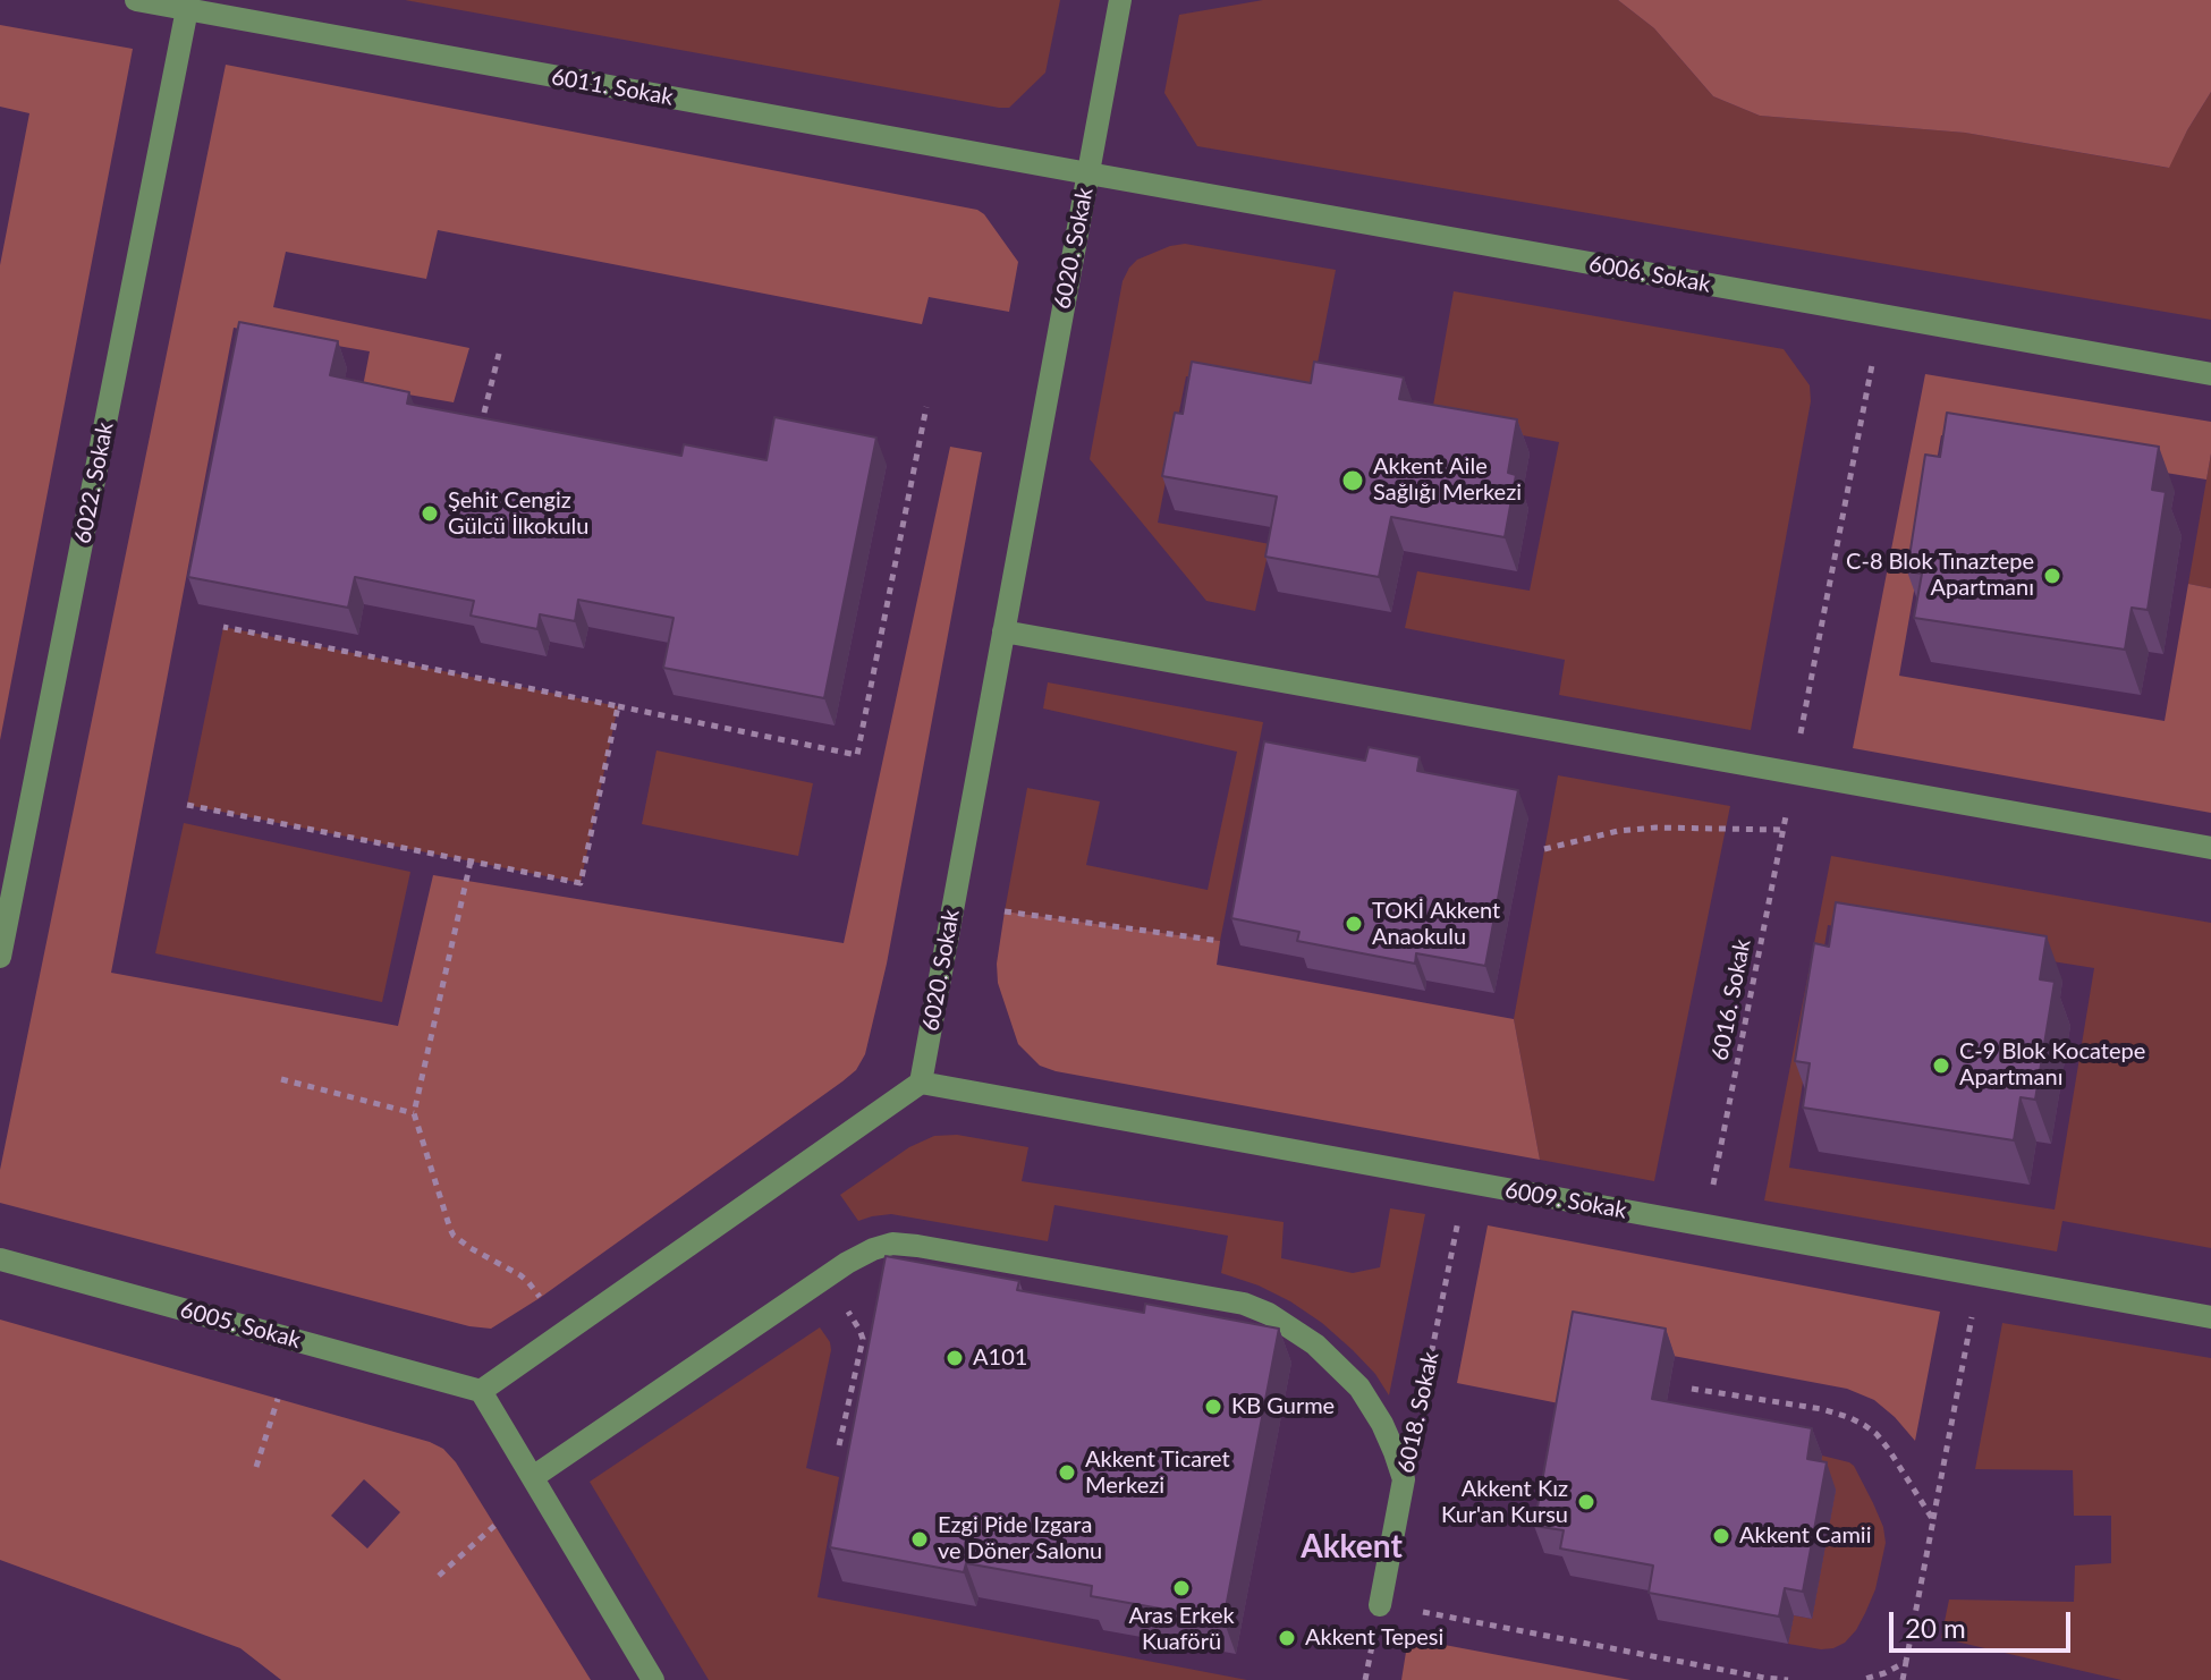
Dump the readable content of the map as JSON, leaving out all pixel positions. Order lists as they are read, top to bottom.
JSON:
{
  "streets": {
    "street": [
      "6011. Sokak",
      "6020. Sokak",
      "6006. Sokak",
      "6022. Sokak",
      "6009. Sokak",
      "6005. Sokak",
      "6018. Sokak"
    ],
    "path": ["6016. Sokak"]
  },
  "crossings": [
    ["6011. Sokak", "6020. Sokak"],
    ["6011. Sokak", "6006. Sokak"],
    ["6011. Sokak", "6022. Sokak"],
    ["6020. Sokak", "6006. Sokak"],
    ["6020. Sokak", "6009. Sokak"]
  ],
  "districts": ["Akkent"],
  "places": [
    "Akkent Aile Sağlığı Merkezi",
    "Şehit Cengiz Gülcü İlkokulu",
    "C-8 Blok Tınaztepe Apartmanı",
    "TOKİ Akkent Anaokulu",
    "C-9 Blok Kocatepe Apartmanı",
    "A101",
    "KB Gurme",
    "Akkent Ticaret Merkezi",
    "Akkent Kız Kur'an Kursu",
    "Akkent Camii",
    "Ezgi Pide Izgara ve Döner Salonu",
    "Aras Erkek Kuaförü",
    "Akkent Tepesi"
  ],
  "scale_bar": "20 m"
}
